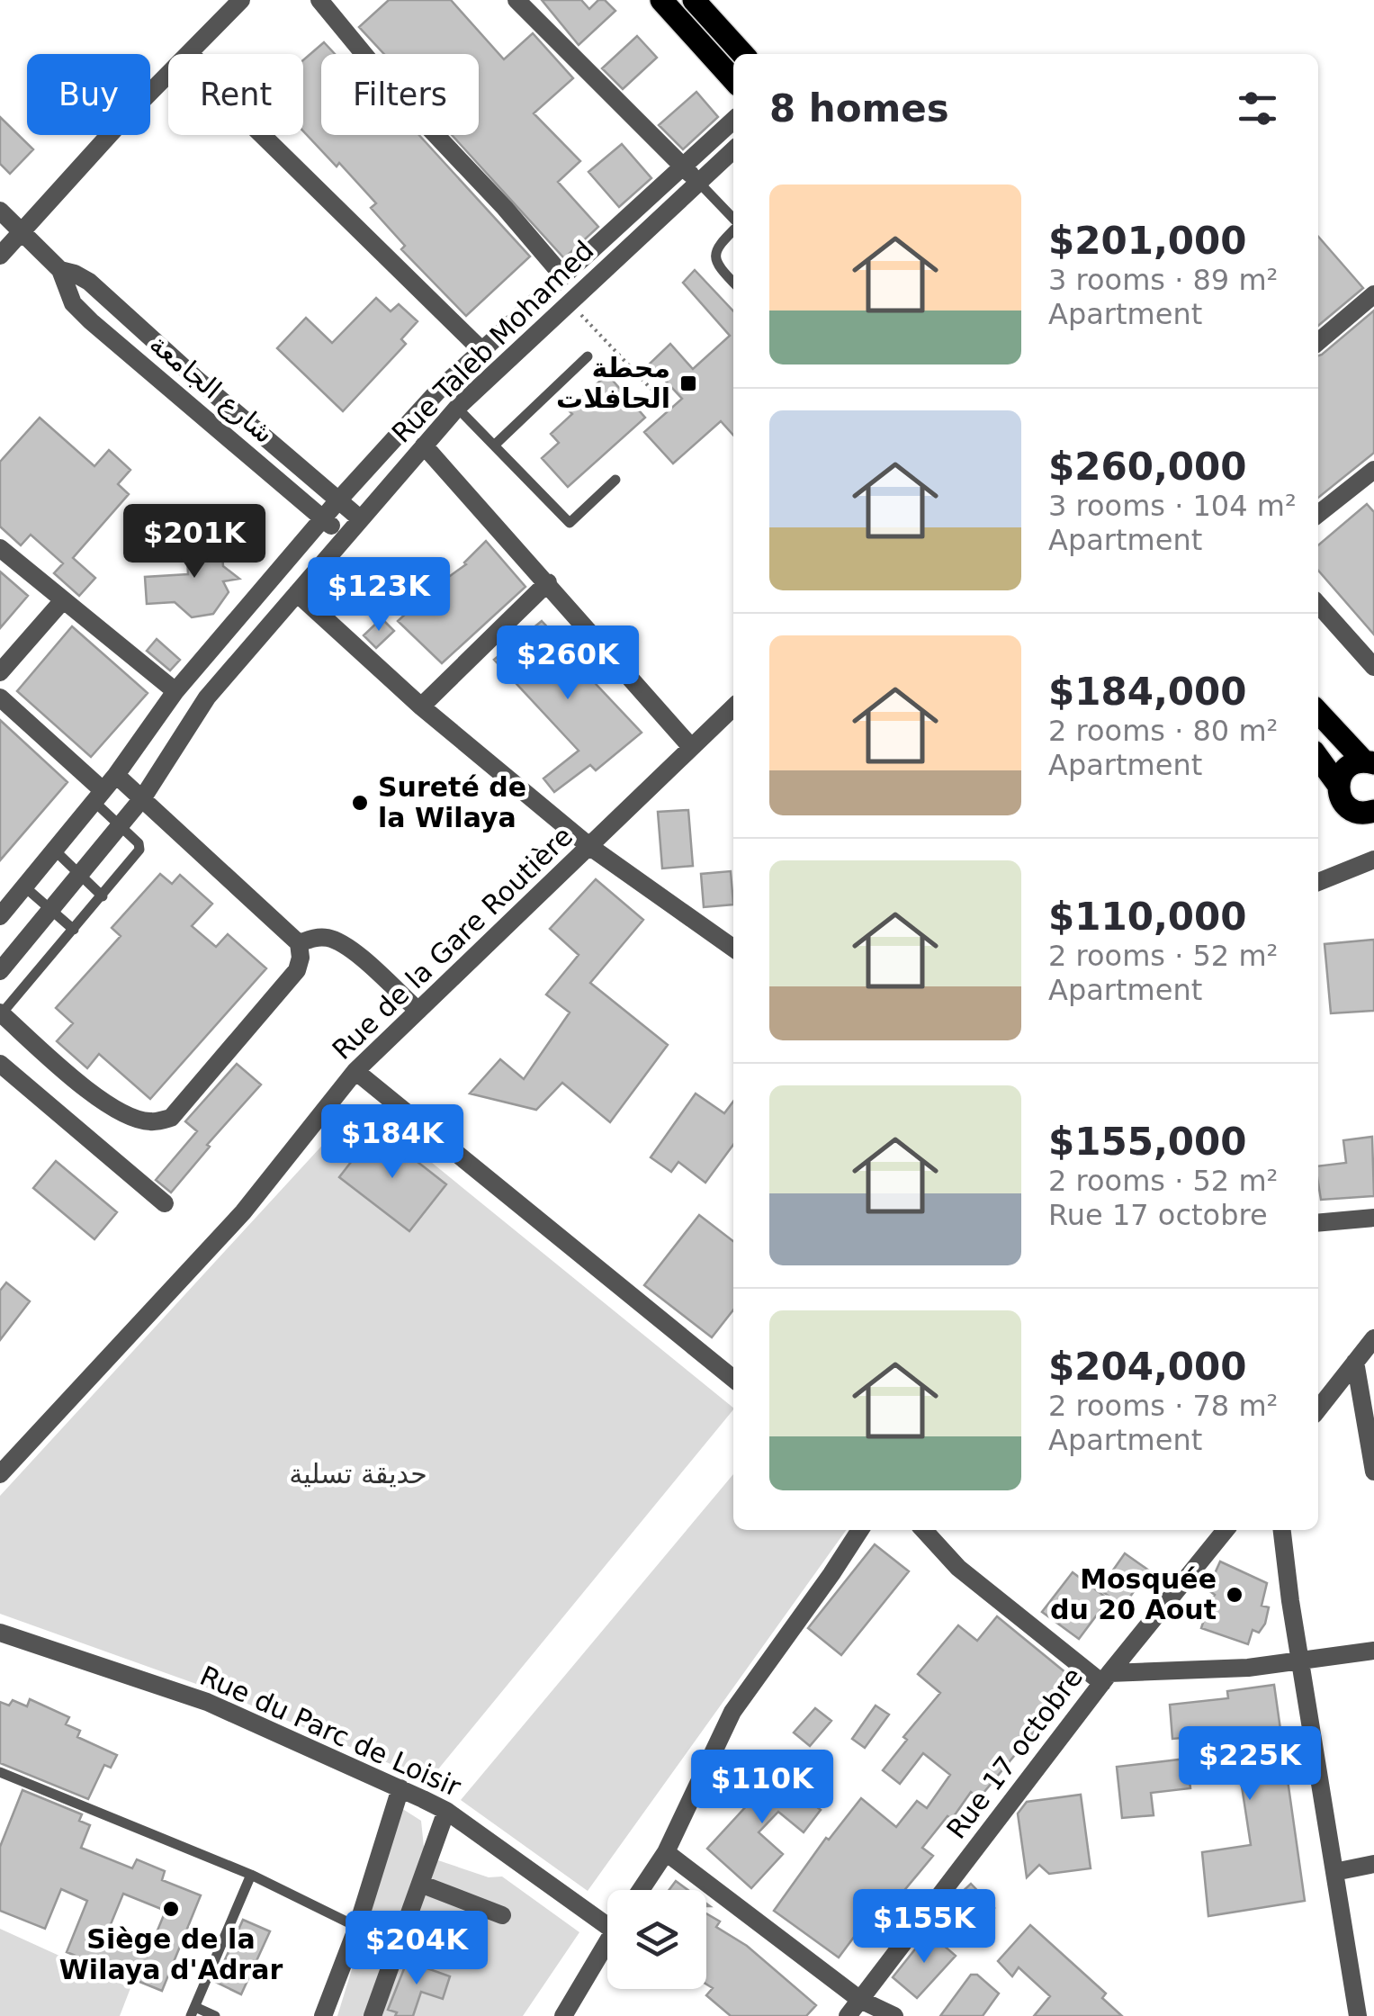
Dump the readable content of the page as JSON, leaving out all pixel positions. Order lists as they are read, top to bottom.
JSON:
{
  "streets": {
    "street": [
      "Rue Taleb Mohamed",
      "شارع الجامعة",
      "Rue de la Gare Routière",
      "Rue du Parc de Loisir",
      "Rue 17 octobre"
    ]
  },
  "crossings": [
    ["Rue Taleb Mohamed", "شارع الجامعة"]
  ],
  "parks": ["حديقة تسلية"],
  "places": {
    "transit": ["محطة الحافلات"],
    "other": ["Sureté de la Wilaya", "Mosquée du 20 Aout", "Siège de la Wilaya d'Adrar"]
  },
  "page": {
    "chip": ["Buy", "Rent", "Filters"],
    "heading": "8 homes",
    "list": [
      {
        "name": "$201,000",
        "note": "3 rooms · 89 m² · Apartment"
      },
      {
        "name": "$260,000",
        "note": "3 rooms · 104 m² · Apartment"
      },
      {
        "name": "$184,000",
        "note": "2 rooms · 80 m² · Apartment"
      },
      {
        "name": "$110,000",
        "note": "2 rooms · 52 m² · Apartment"
      },
      {
        "name": "$155,000",
        "note": "2 rooms · 52 m² · Rue 17 octobre"
      },
      {
        "name": "$204,000",
        "note": "2 rooms · 78 m² · Apartment"
      }
    ],
    "price": [
      "$201K",
      "$123K",
      "$260K",
      "$184K",
      "$225K",
      "$110K",
      "$155K",
      "$204K"
    ]
  }
}
